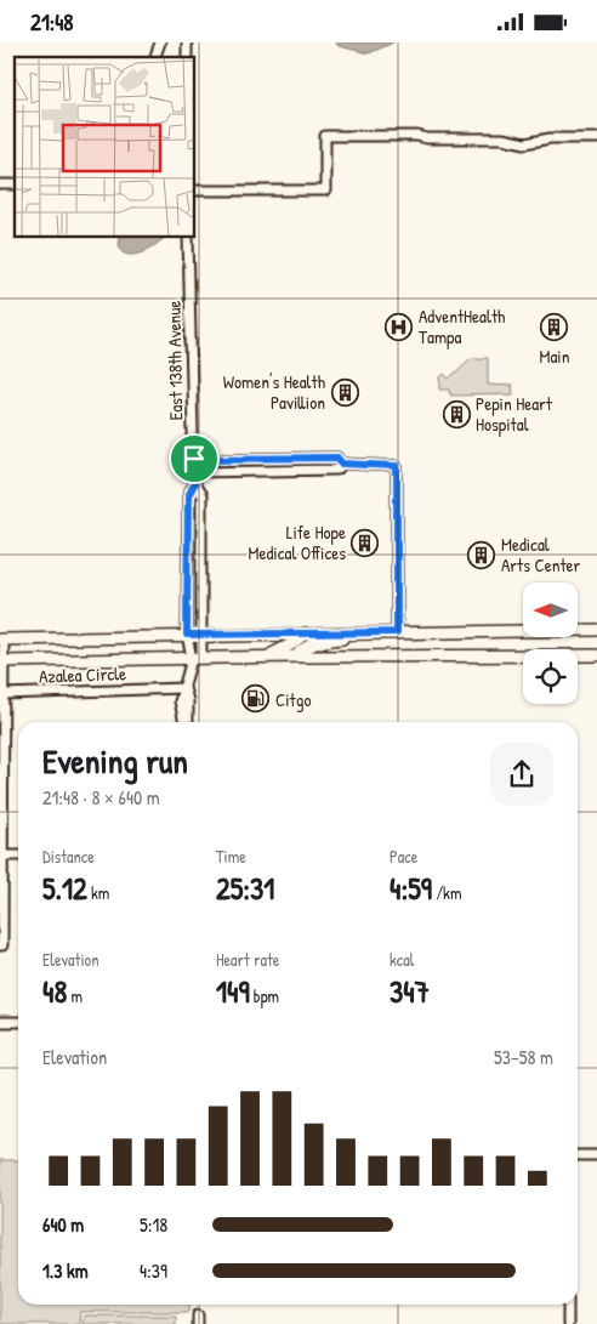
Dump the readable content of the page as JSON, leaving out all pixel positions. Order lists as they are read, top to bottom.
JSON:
{
  "streets": {
    "street": ["East 138th Avenue", "Azalea Circle"]
  },
  "places": {
    "hospital": ["AdventHealth Tampa"],
    "building": [
      "Main",
      "Women's Health Pavillion",
      "Pepin Heart Hospital",
      "Life Hope Medical Offices",
      "Medical Arts Center"
    ],
    "fuel station": ["Citgo"]
  },
  "north": "left",
  "page": {
    "status": "21:48",
    "heading": ["Evening run", "21:48 · 8 × 640 m"],
    "stats": [
      ["Distance", "5.12 km"],
      ["Time", "25:31"],
      ["Pace", "4:59 /km"],
      ["Elevation", "48 m"],
      ["Heart rate", "149 bpm"],
      ["kcal", "347"]
    ],
    "chart": ["Elevation", "53–58 m"],
    "list": [
      {
        "name": "640 m",
        "note": "5:18"
      },
      {
        "name": "1.3 km",
        "note": "4:39"
      }
    ]
  }
}
